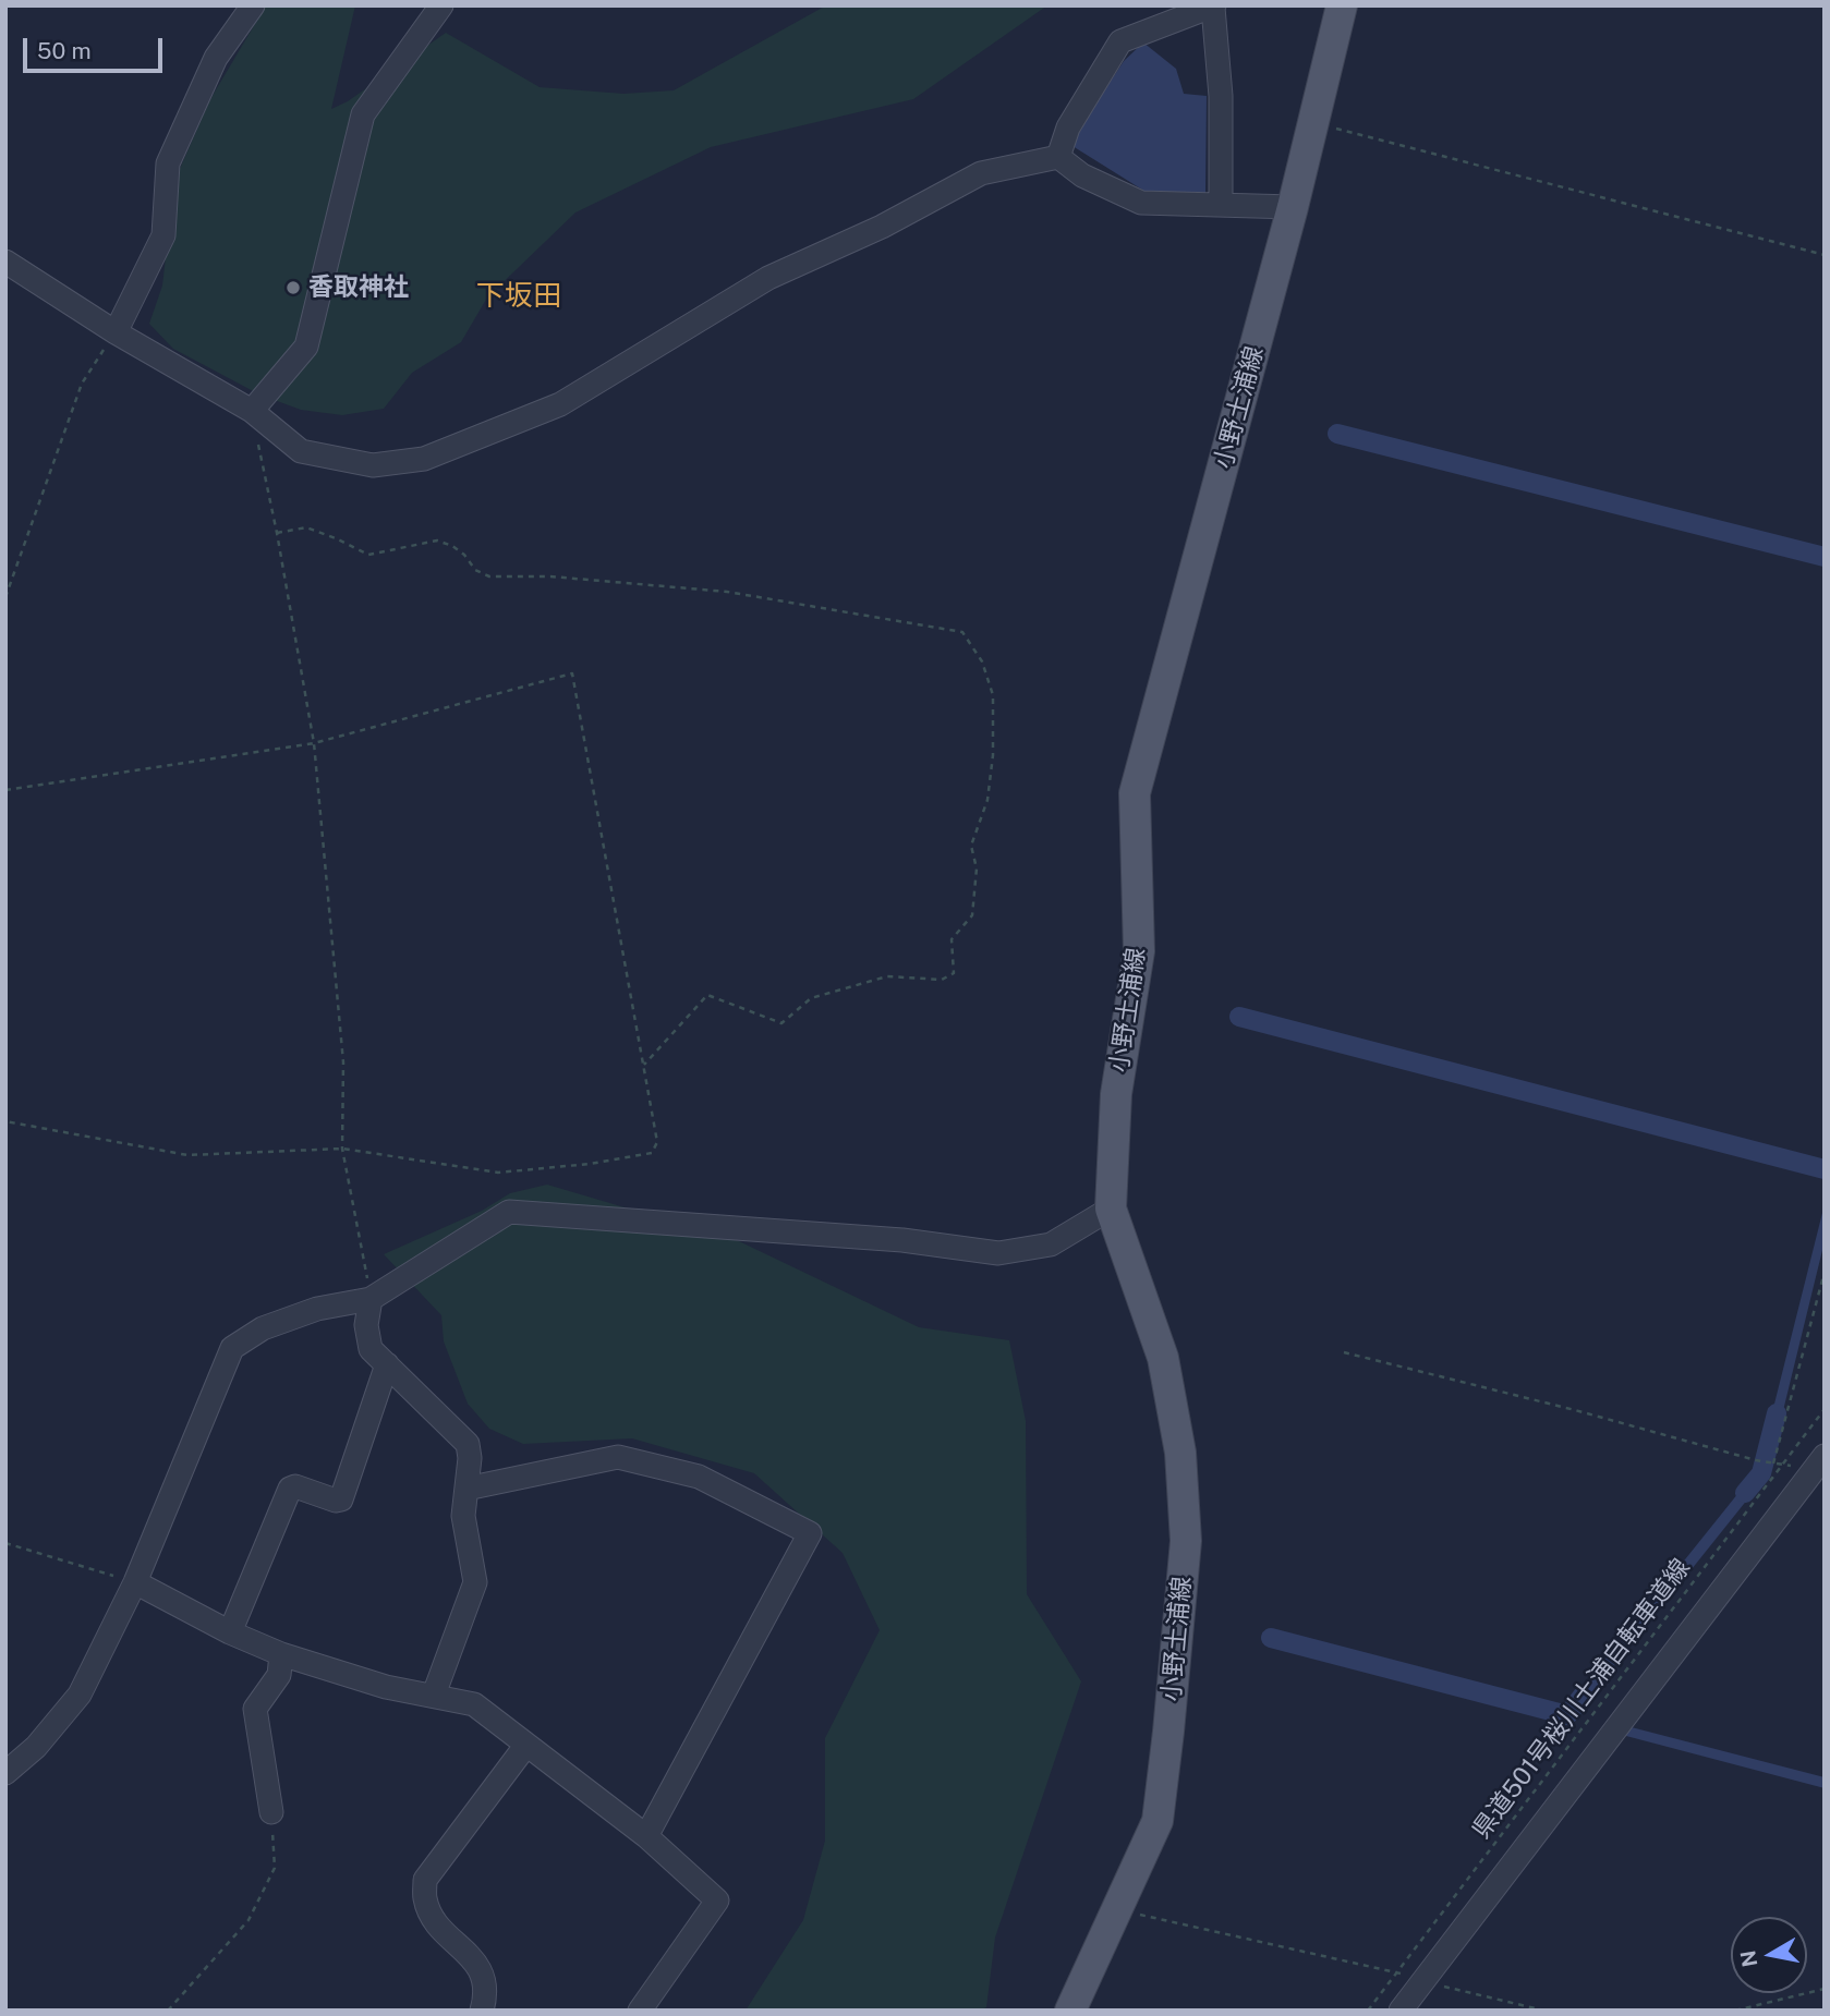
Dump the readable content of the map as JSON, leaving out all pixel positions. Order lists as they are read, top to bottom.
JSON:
{
  "streets": {
    "main road": ["小野土浦線"],
    "path": ["県道501号桜川土浦自転車道線"]
  },
  "districts": ["下坂田"],
  "places": ["香取神社"],
  "scale_bar": "50 m",
  "north": "left"
}
